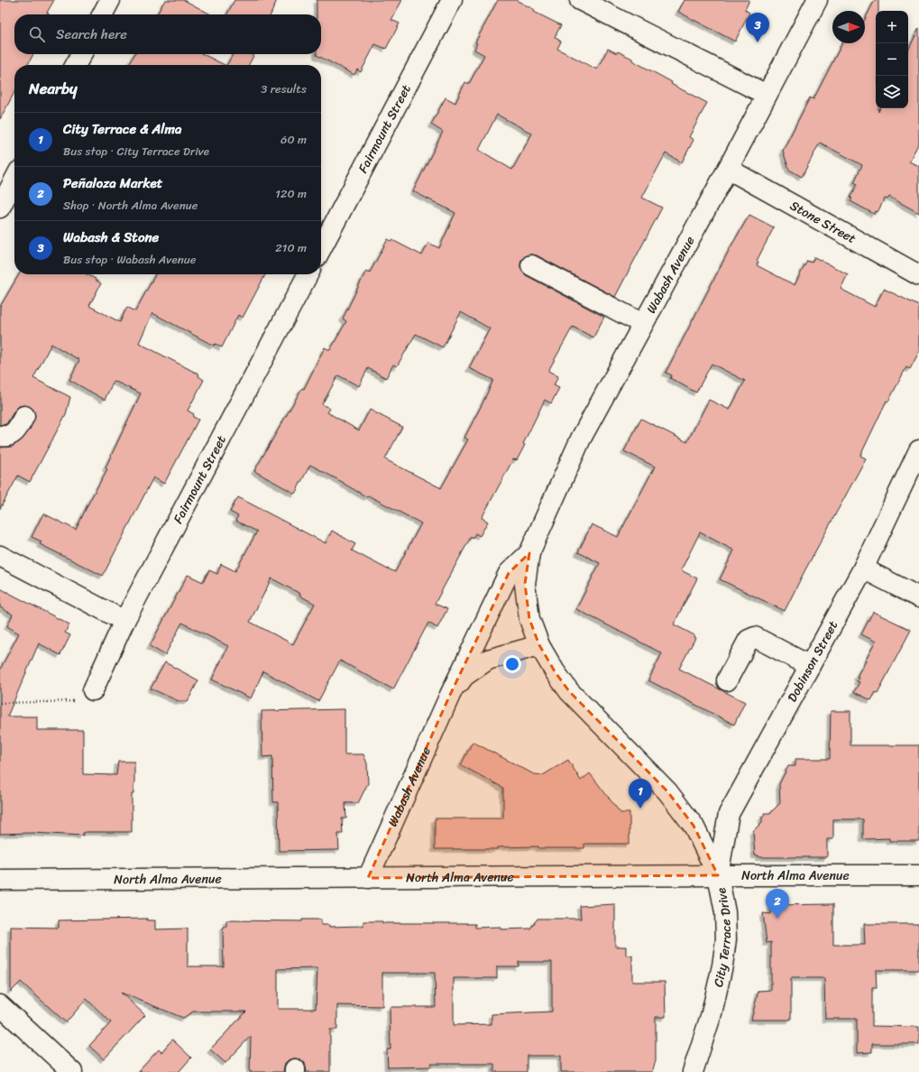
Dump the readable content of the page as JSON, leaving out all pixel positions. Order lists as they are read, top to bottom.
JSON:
{
  "streets": {
    "street": [
      "Fairmount Street",
      "Stone Street",
      "Wabash Avenue",
      "Dobinson Street",
      "North Alma Avenue",
      "City Terrace Drive"
    ]
  },
  "crossings": [
    ["Stone Street", "Wabash Avenue"],
    ["Wabash Avenue", "North Alma Avenue"],
    ["Wabash Avenue", "City Terrace Drive"],
    ["Dobinson Street", "North Alma Avenue"],
    ["Dobinson Street", "City Terrace Drive"],
    ["North Alma Avenue", "City Terrace Drive"]
  ],
  "north": "right",
  "page": {
    "map_buttons": ["+", "−"],
    "pins": ["3", "1", "2"],
    "search": "Search here",
    "heading": ["Nearby", "3 results"],
    "list": [
      {
        "mark": "1",
        "name": "City Terrace & Alma",
        "note": "Bus stop · City Terrace Drive",
        "value": "60 m"
      },
      {
        "mark": "2",
        "name": "Peñaloza Market",
        "note": "Shop · North Alma Avenue",
        "value": "120 m"
      },
      {
        "mark": "3",
        "name": "Wabash & Stone",
        "note": "Bus stop · Wabash Avenue",
        "value": "210 m"
      }
    ]
  }
}
